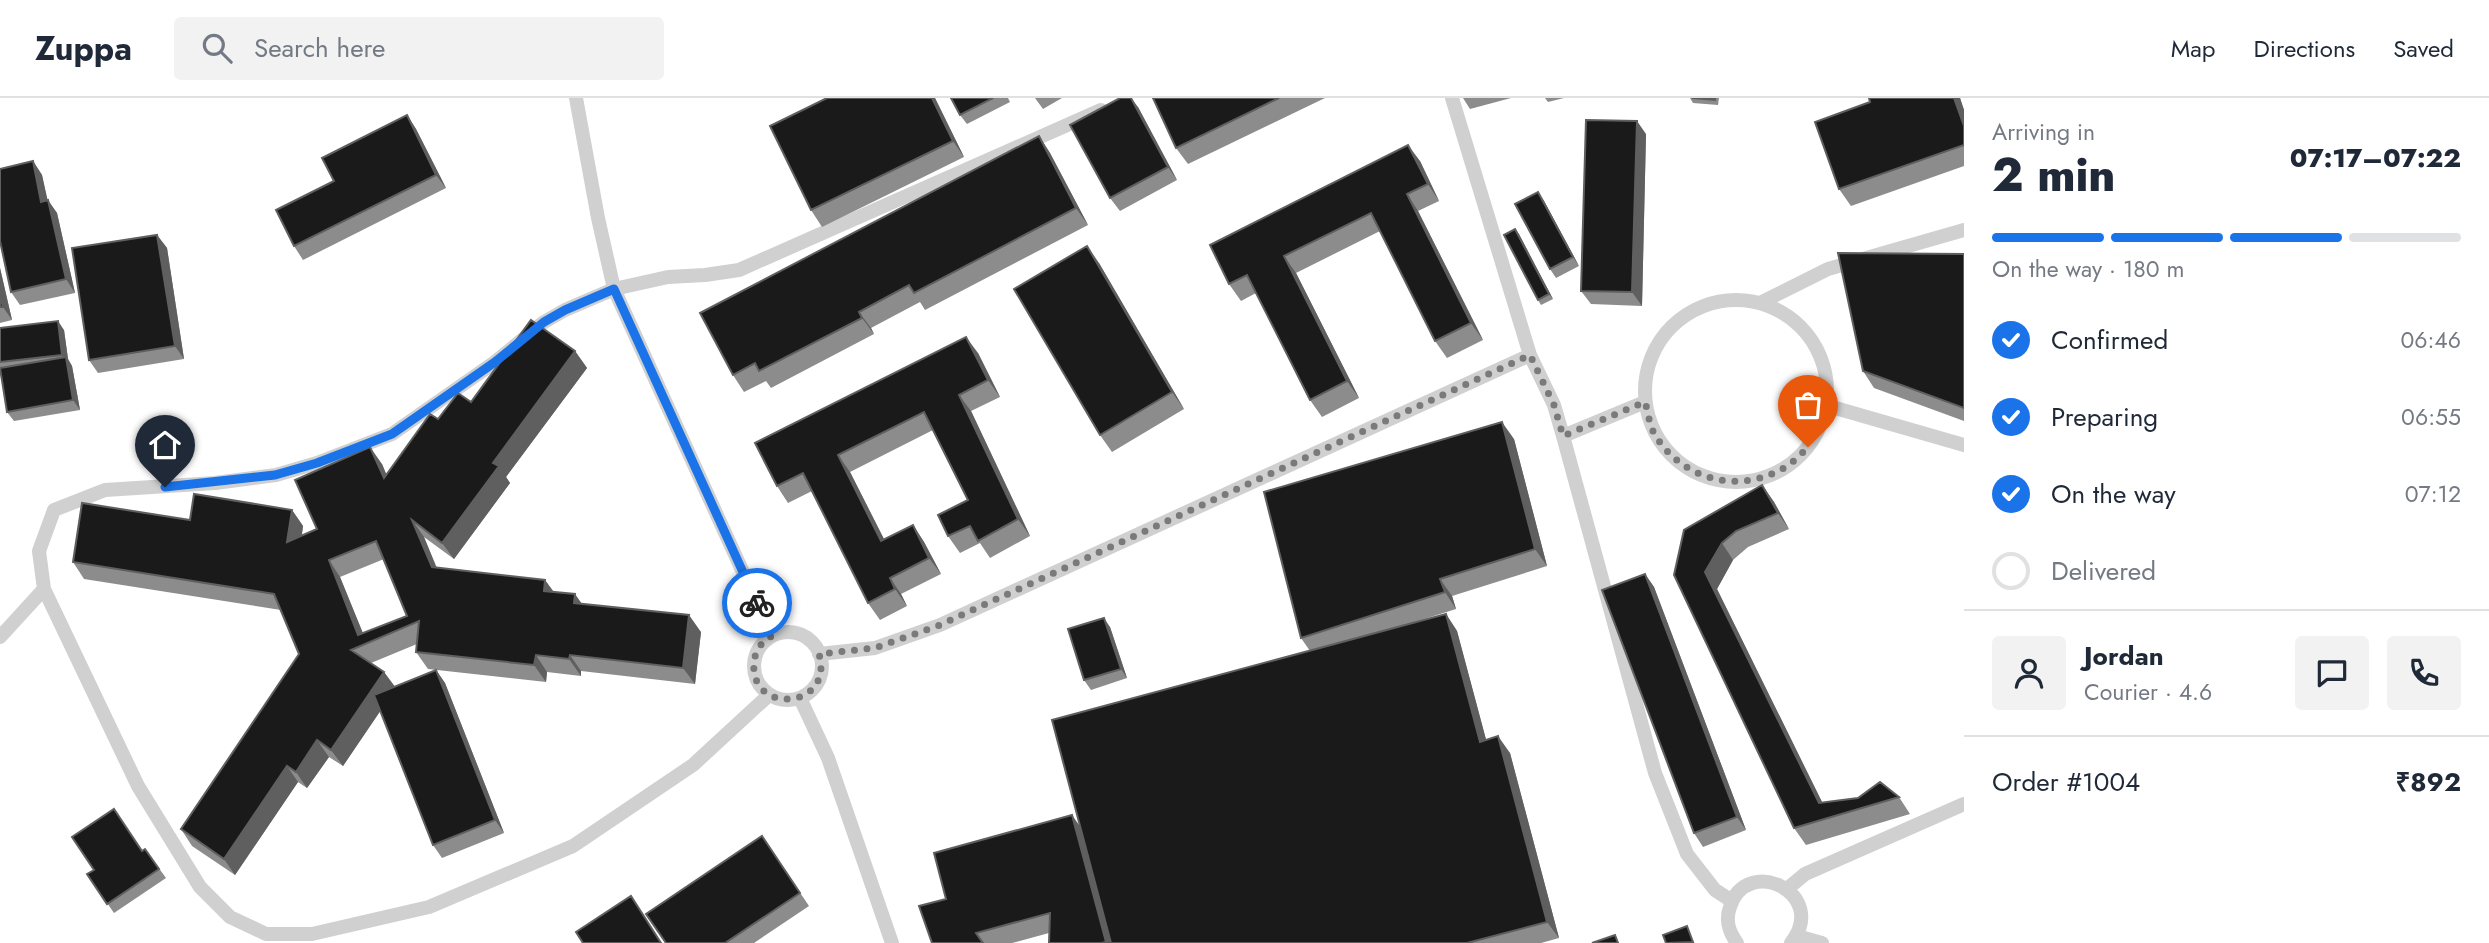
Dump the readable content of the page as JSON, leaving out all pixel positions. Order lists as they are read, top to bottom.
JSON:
{
  "page": {
    "header": "Zuppa",
    "search": "Search here",
    "nav": ["Map", "Directions", "Saved"],
    "heading": ["2 min", "Arriving in", "07:17–07:22"],
    "panel": [
      "Jordan",
      "Courier · 4.6",
      "Order #1004",
      "₹892"
    ],
    "bar": "On the way · 180 m",
    "list": [
      ["Confirmed", "06:46"],
      ["Preparing", "06:55"],
      ["On the way", "07:12"],
      "Delivered"
    ]
  }
}
